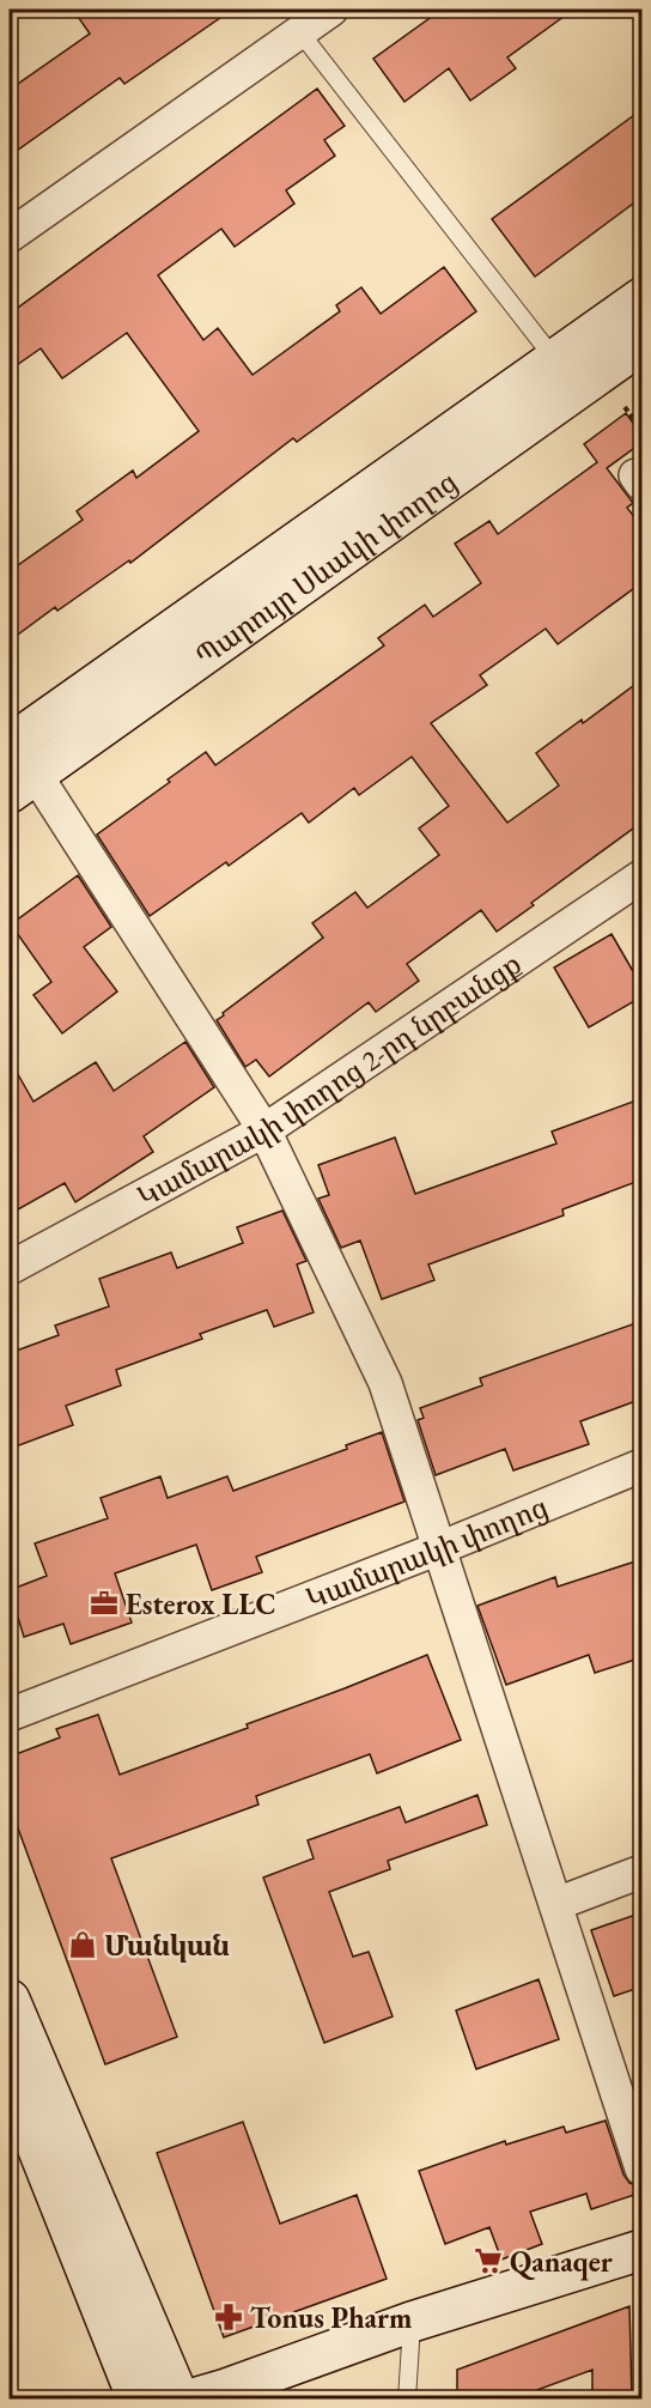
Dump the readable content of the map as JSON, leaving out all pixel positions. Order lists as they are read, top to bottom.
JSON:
{
  "streets": {
    "street": ["Պարույր Սևակի փողոց", "Կամարակի փողոց 2-րդ նրբանցք", "Կամարակի փողոց"]
  },
  "places": {
    "office": ["Esterox LLC"],
    "shop": ["Մանկան"],
    "supermarket": ["Qanaqer"],
    "pharmacy": ["Tonus Pharm"]
  }
}
